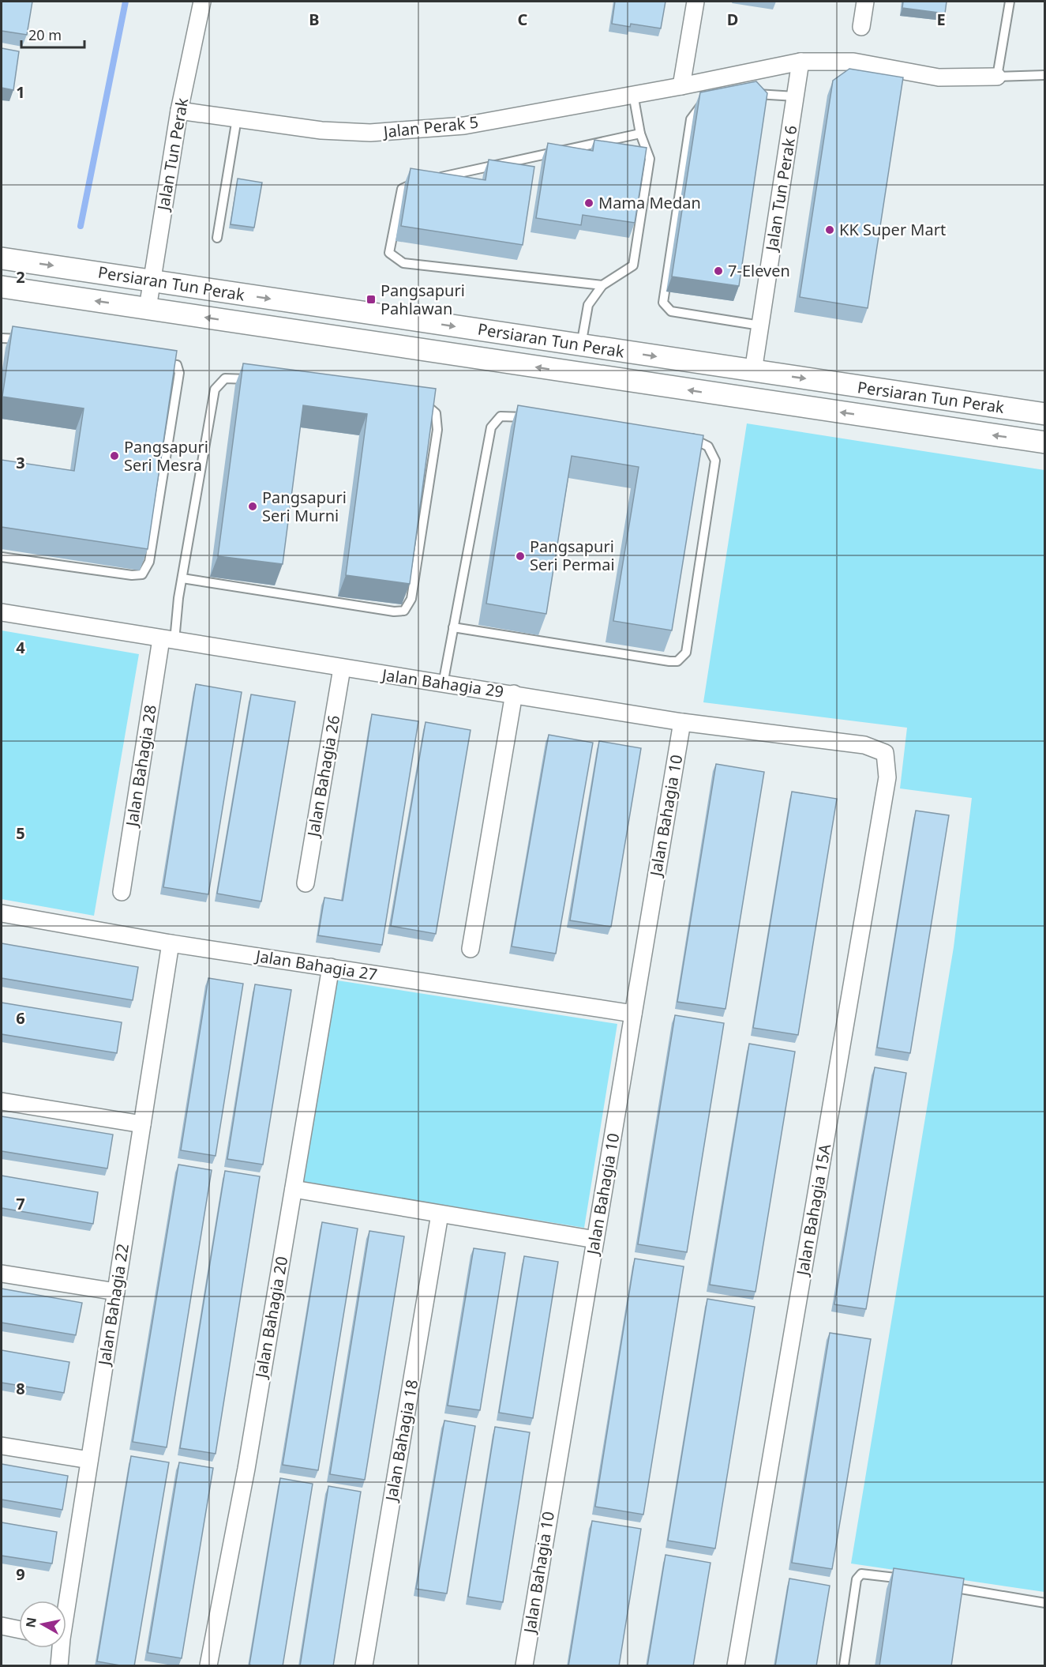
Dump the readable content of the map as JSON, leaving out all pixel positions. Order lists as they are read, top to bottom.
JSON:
{
  "streets": {
    "street": [
      "Jalan Perak 5",
      "Jalan Tun Perak",
      "Jalan Tun Perak 6",
      "Persiaran Tun Perak",
      "Jalan Bahagia 29",
      "Jalan Bahagia 28",
      "Jalan Bahagia 26",
      "Jalan Bahagia 10",
      "Jalan Bahagia 27",
      "Jalan Bahagia 15A",
      "Jalan Bahagia 22",
      "Jalan Bahagia 20",
      "Jalan Bahagia 18"
    ]
  },
  "crossings": [
    ["Jalan Perak 5", "Jalan Tun Perak"],
    ["Jalan Perak 5", "Jalan Tun Perak 6"],
    ["Jalan Tun Perak", "Persiaran Tun Perak"],
    ["Jalan Tun Perak 6", "Persiaran Tun Perak"],
    ["Jalan Bahagia 29", "Jalan Bahagia 28"],
    ["Jalan Bahagia 29", "Jalan Bahagia 26"],
    ["Jalan Bahagia 29", "Jalan Bahagia 10"],
    ["Jalan Bahagia 29", "Jalan Bahagia 15A"],
    ["Jalan Bahagia 10", "Jalan Bahagia 27"],
    ["Jalan Bahagia 27", "Jalan Bahagia 22"],
    ["Jalan Bahagia 27", "Jalan Bahagia 20"]
  ],
  "places": {
    "other": [
      "Mama Medan",
      "KK Super Mart",
      "7-Eleven",
      "Pangsapuri Seri Mesra",
      "Pangsapuri Seri Murni",
      "Pangsapuri Seri Permai"
    ],
    "transit": ["Pangsapuri Pahlawan"]
  },
  "scale_bar": "20 m",
  "north": "left",
  "grid": {
    "columns": [
      "B",
      "C",
      "D",
      "E"
    ],
    "rows": [
      "1",
      "2",
      "3",
      "4",
      "5",
      "6",
      "7",
      "8",
      "9"
    ]
  }
}
